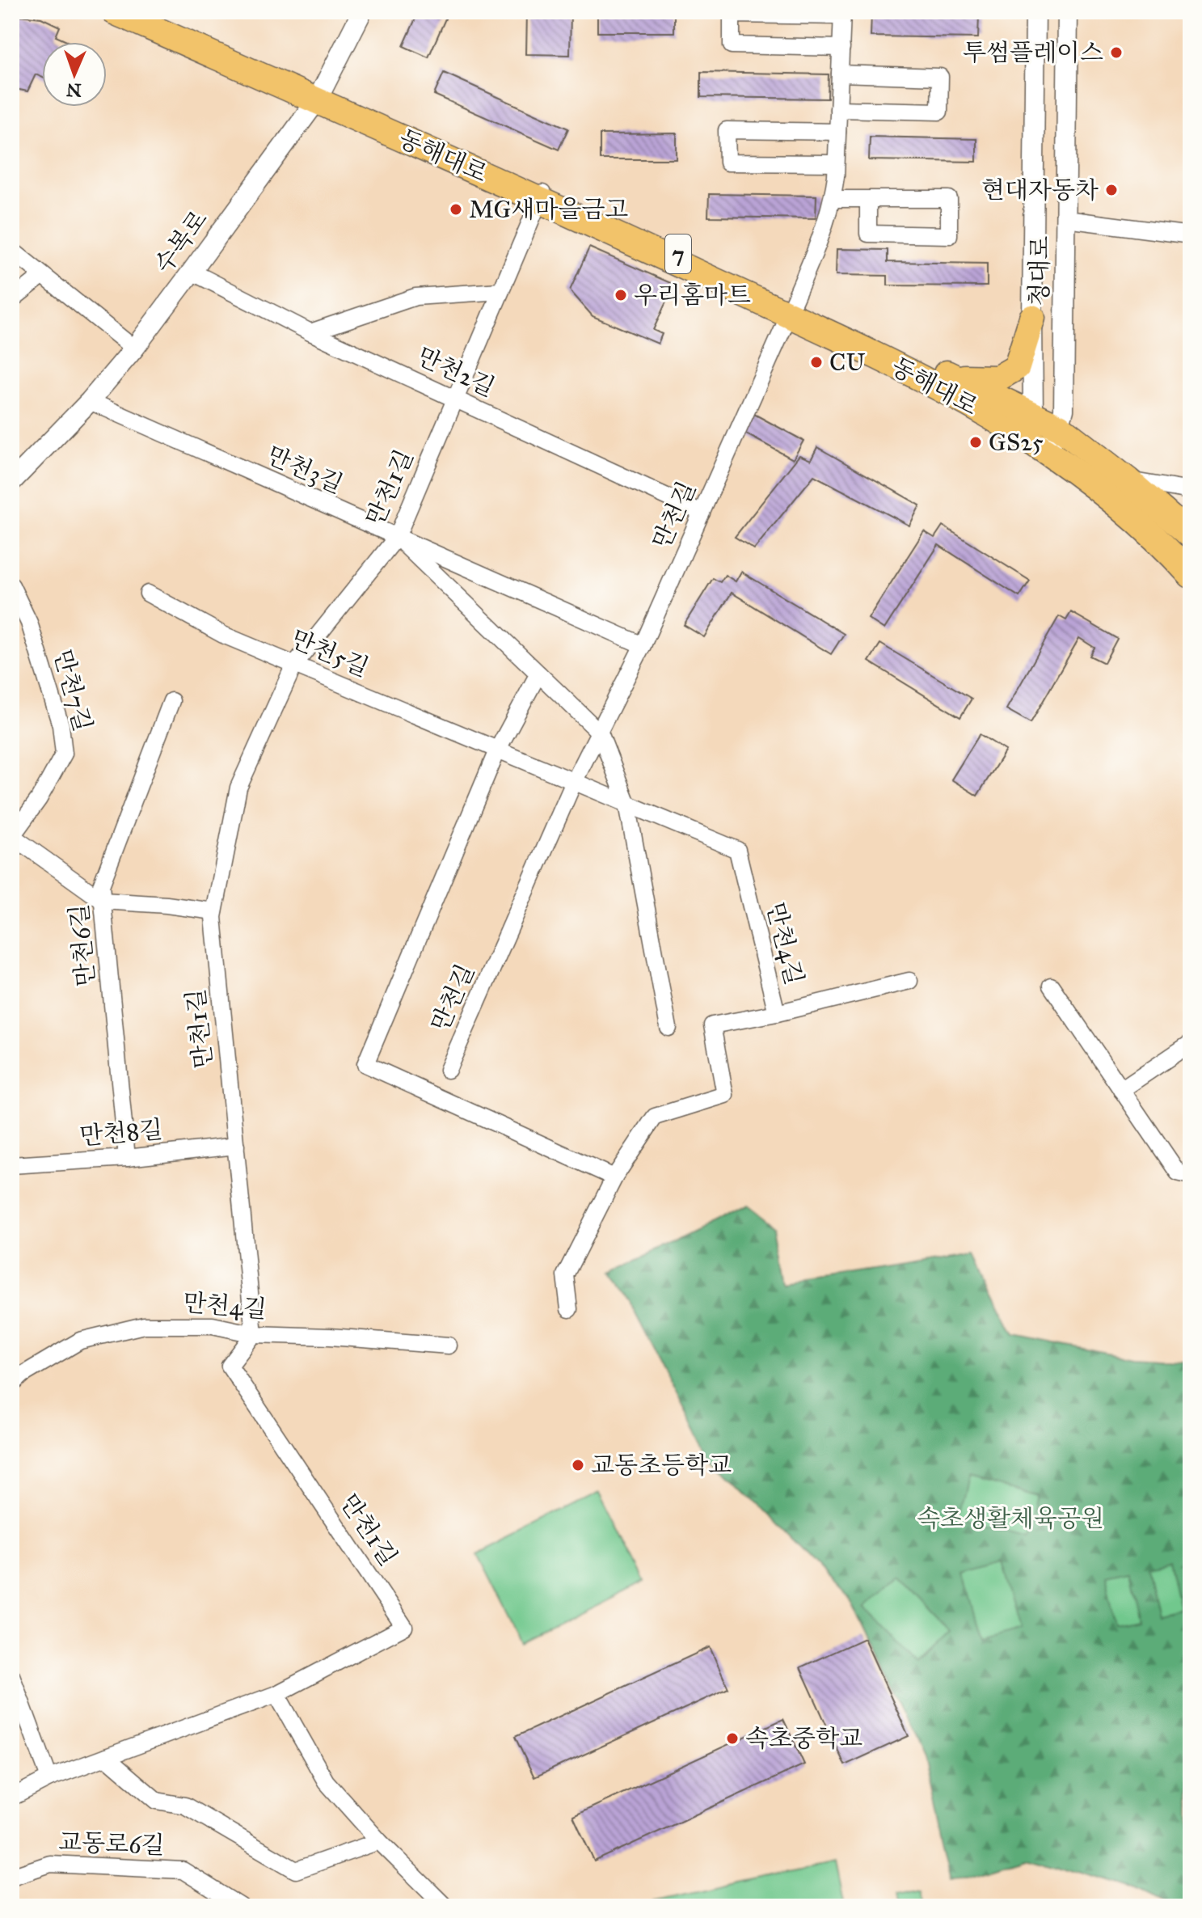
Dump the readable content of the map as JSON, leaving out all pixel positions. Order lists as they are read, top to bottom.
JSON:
{
  "streets": {
    "main road": ["동해대로", "7"],
    "street": [
      "수복로",
      "청대로",
      "만천2길",
      "만천3길",
      "만천1길",
      "만천길",
      "만천5길",
      "만천7길",
      "만천4길",
      "만천6길",
      "만천8길",
      "교동로6길"
    ]
  },
  "crossings": [
    ["동해대로", "수복로"],
    ["동해대로", "청대로"],
    ["동해대로", "만천1길"],
    ["동해대로", "만천길"],
    ["수복로", "만천2길"],
    ["수복로", "만천3길"],
    ["만천2길", "만천1길"],
    ["만천2길", "만천길"],
    ["만천3길", "만천1길"],
    ["만천3길", "만천길"],
    ["만천1길", "만천5길"],
    ["만천1길", "만천4길"],
    ["만천1길", "만천8길"],
    ["만천길", "만천5길"],
    ["만천5길", "만천4길"],
    ["만천7길", "만천6길"],
    ["만천6길", "만천8길"]
  ],
  "parks": ["속초생활체육공원"],
  "places": [
    "투썸플레이스",
    "현대자동차",
    "MG새마을금고",
    "우리홈마트",
    "CU",
    "GS25",
    "교동초등학교",
    "속초중학교"
  ],
  "north": "bottom"
}
